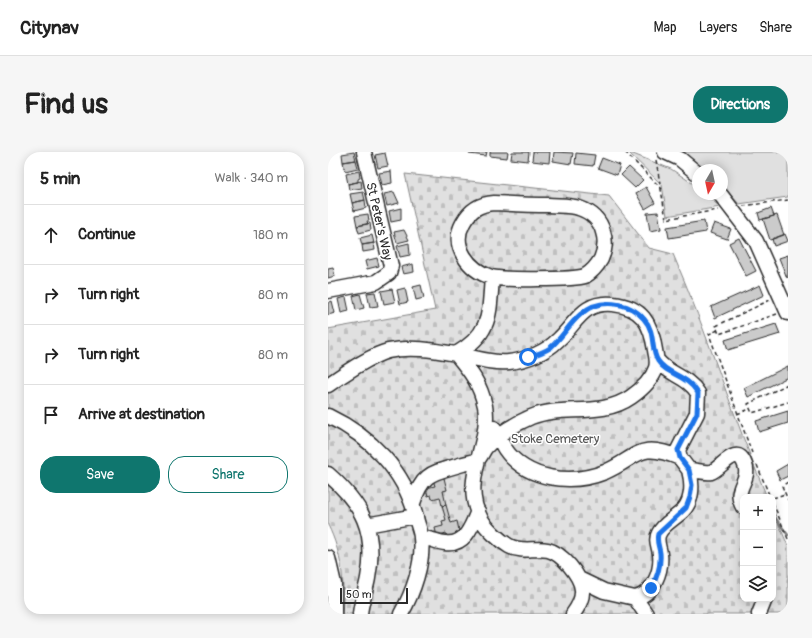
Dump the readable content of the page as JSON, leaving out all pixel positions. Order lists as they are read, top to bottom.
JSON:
{
  "streets": {
    "street": ["St Peter's Way"]
  },
  "parks": ["Stoke Cemetery"],
  "scale_bar": "50 m",
  "north": "bottom",
  "page": {
    "header": "Citynav",
    "nav": ["Map", "Layers", "Share"],
    "buttons": [
      "Directions",
      ["Save", "Share"]
    ],
    "title": "Find us",
    "heading": ["5 min", "Walk · 340 m"],
    "list": [
      ["Continue", "180 m"],
      ["Turn right", "80 m"],
      ["Turn right", "80 m"],
      "Arrive at destination"
    ],
    "map_buttons": ["+", "−"],
    "scale": "50 m"
  }
}
